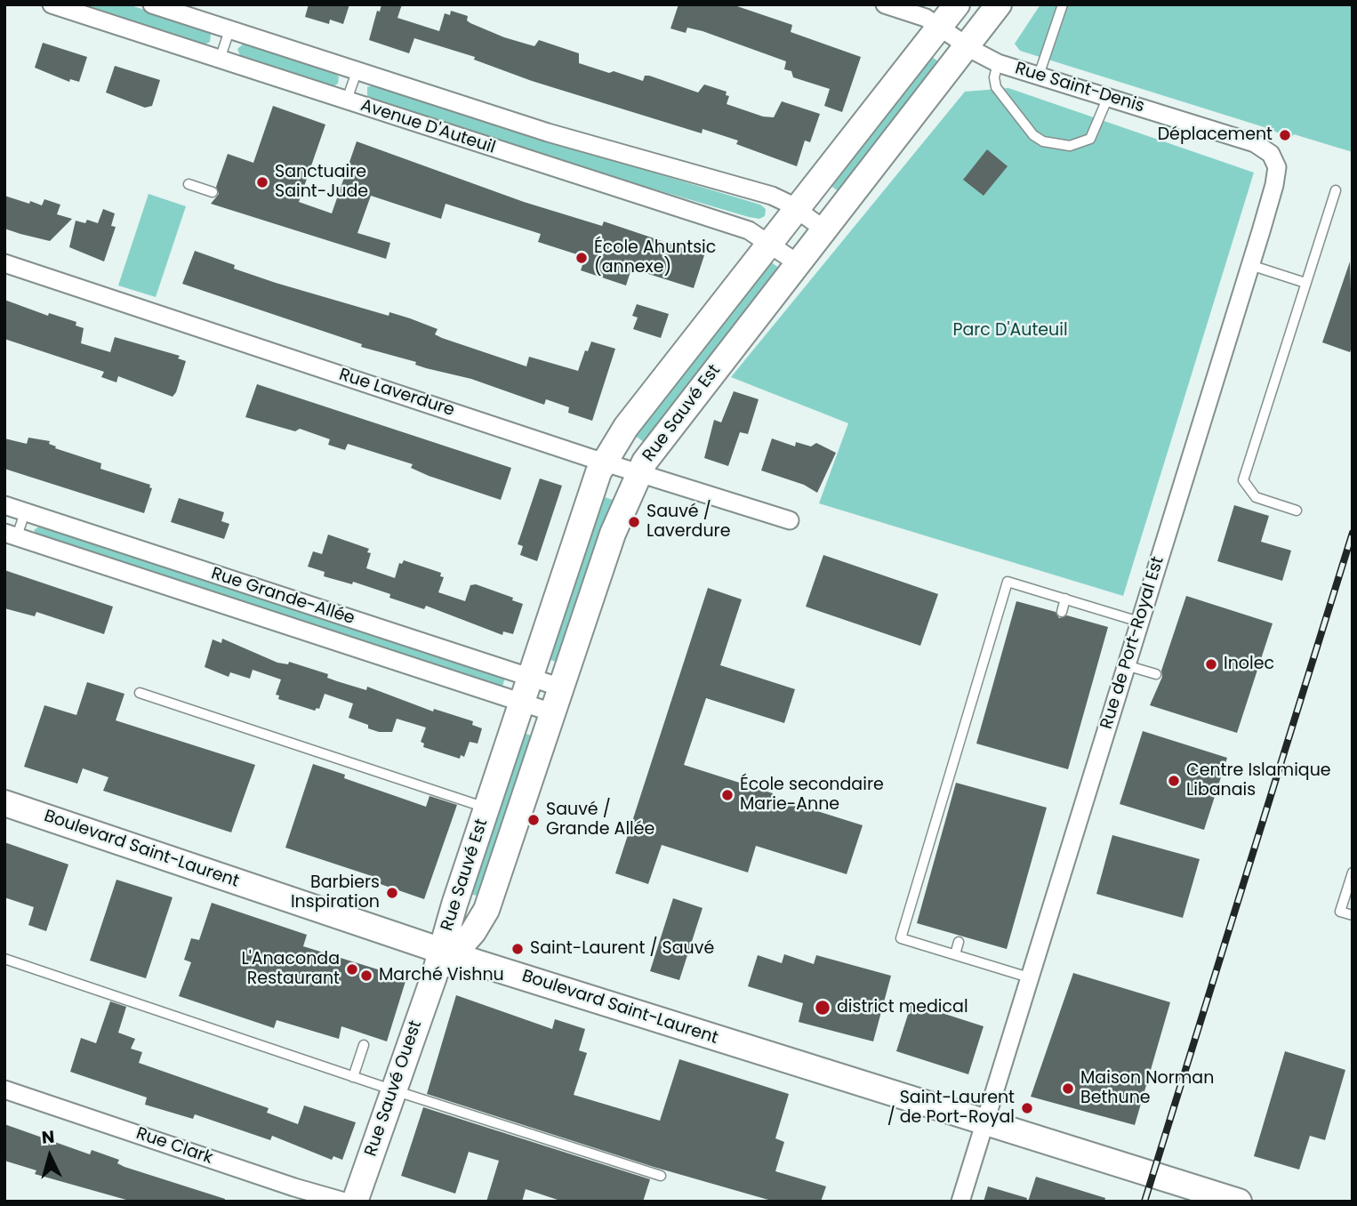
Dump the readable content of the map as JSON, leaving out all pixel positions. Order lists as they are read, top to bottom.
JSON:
{
  "streets": {
    "main road": ["Rue Sauvé Est", "Boulevard Saint-Laurent", "Rue Sauvé Ouest"],
    "street": [
      "Rue Saint-Denis",
      "Avenue D'Auteuil",
      "Rue Laverdure",
      "Rue Grande-Allée",
      "Rue de Port-Royal Est",
      "Rue Clark"
    ]
  },
  "crossings": [
    ["Rue Saint-Denis", "Rue Sauvé Est"],
    ["Rue Saint-Denis", "Rue de Port-Royal Est"],
    ["Avenue D'Auteuil", "Rue Sauvé Est"],
    ["Rue Laverdure", "Rue Sauvé Est"],
    ["Rue Sauvé Est", "Rue Grande-Allée"],
    ["Rue Sauvé Est", "Boulevard Saint-Laurent"],
    ["Rue Sauvé Est", "Rue Sauvé Ouest"],
    ["Rue de Port-Royal Est", "Boulevard Saint-Laurent"],
    ["Boulevard Saint-Laurent", "Rue Sauvé Ouest"]
  ],
  "parks": ["Parc D'Auteuil"],
  "places": [
    "Déplacement",
    "Sanctuaire Saint-Jude",
    "École Ahuntsic (annexe)",
    "Sauvé / Laverdure",
    "Inolec",
    "Centre Islamique Libanais",
    "École secondaire Marie-Anne",
    "Sauvé / Grande Allée",
    "Barbiers Inspiration",
    "Saint-Laurent / Sauvé",
    "L'Anaconda Restaurant",
    "Marché Vishnu",
    "district medical",
    "Maison Norman Bethune",
    "Saint-Laurent / de Port-Royal"
  ],
  "north": "top"
}
